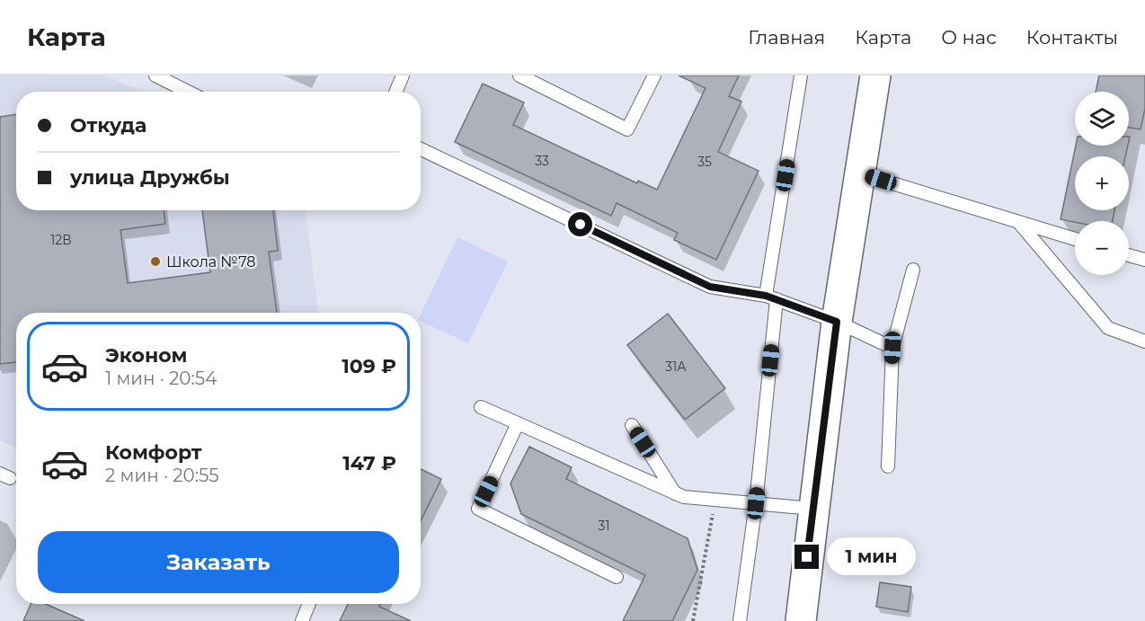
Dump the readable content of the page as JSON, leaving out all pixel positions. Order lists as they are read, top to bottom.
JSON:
{
  "places": ["Школа №78"],
  "house_numbers": [
    "33",
    "35",
    "12В",
    "31А",
    "31"
  ],
  "page": {
    "header": "Карта",
    "nav": [
      "Главная",
      "Карта",
      "О нас",
      "Контакты"
    ],
    "map_buttons": ["+", "−"],
    "banner": ["Откуда", "улица Дружбы"],
    "list": [
      {
        "name": "Эконом",
        "note": "1 мин · 20:54",
        "value": "109 ₽"
      },
      {
        "name": "Комфорт",
        "note": "2 мин · 20:55",
        "value": "147 ₽"
      }
    ],
    "buttons": "Заказать",
    "bubble": "1 мин"
  }
}
